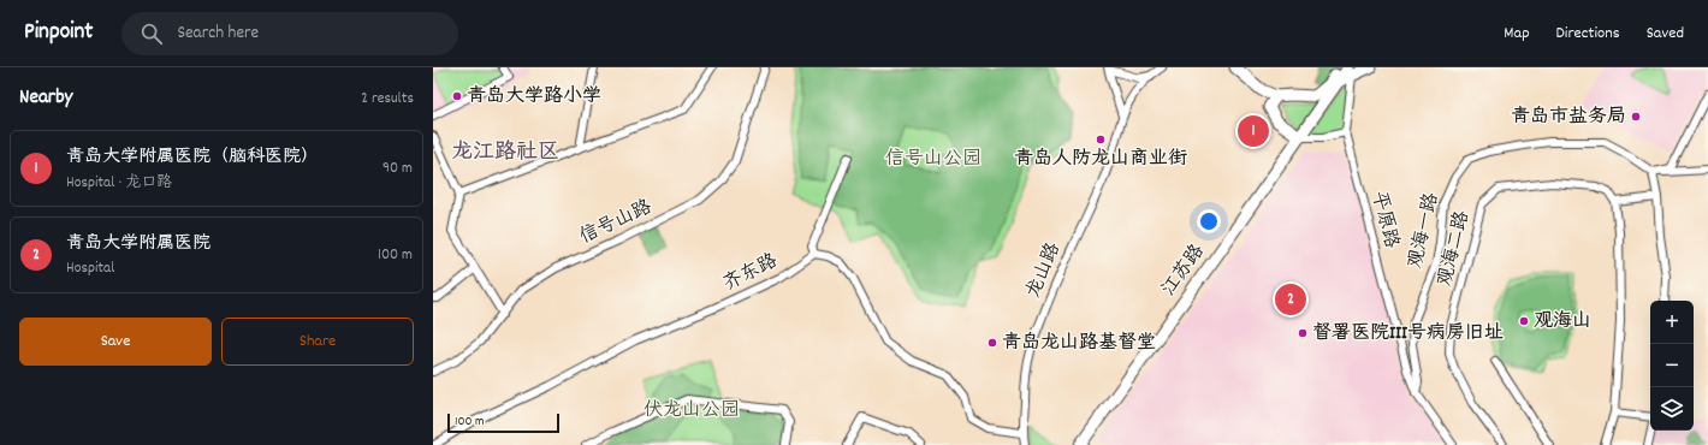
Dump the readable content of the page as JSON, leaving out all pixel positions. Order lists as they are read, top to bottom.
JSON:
{
  "streets": {
    "main road": ["江苏路"],
    "street": [
      "平原路",
      "信号山路",
      "观海一路",
      "观海二路",
      "龙山路",
      "齐东路"
    ]
  },
  "crossings": [
    ["平原路", "观海一路"]
  ],
  "districts": ["龙江路社区"],
  "parks": ["信号山公园", "伏龙山公园"],
  "places": [
    "青岛大学路小学",
    "青岛市盐务局",
    "青岛人防龙山商业街",
    "观海山",
    "督署医院III号病房旧址",
    "青岛龙山路基督堂"
  ],
  "scale_bar": "100 m",
  "page": {
    "header": "Pinpoint",
    "search": "Search here",
    "nav": ["Map", "Directions", "Saved"],
    "heading": ["Nearby", "2 results"],
    "pins": ["1", "2"],
    "list": [
      {
        "mark": "1",
        "name": "青岛大学附属医院（脑科医院）",
        "note": "Hospital · 龙口路",
        "value": "90 m"
      },
      {
        "mark": "2",
        "name": "青岛大学附属医院",
        "note": "Hospital",
        "value": "100 m"
      }
    ],
    "map_buttons": ["+", "−"],
    "buttons": ["Save", "Share"],
    "scale": "100 m"
  }
}
